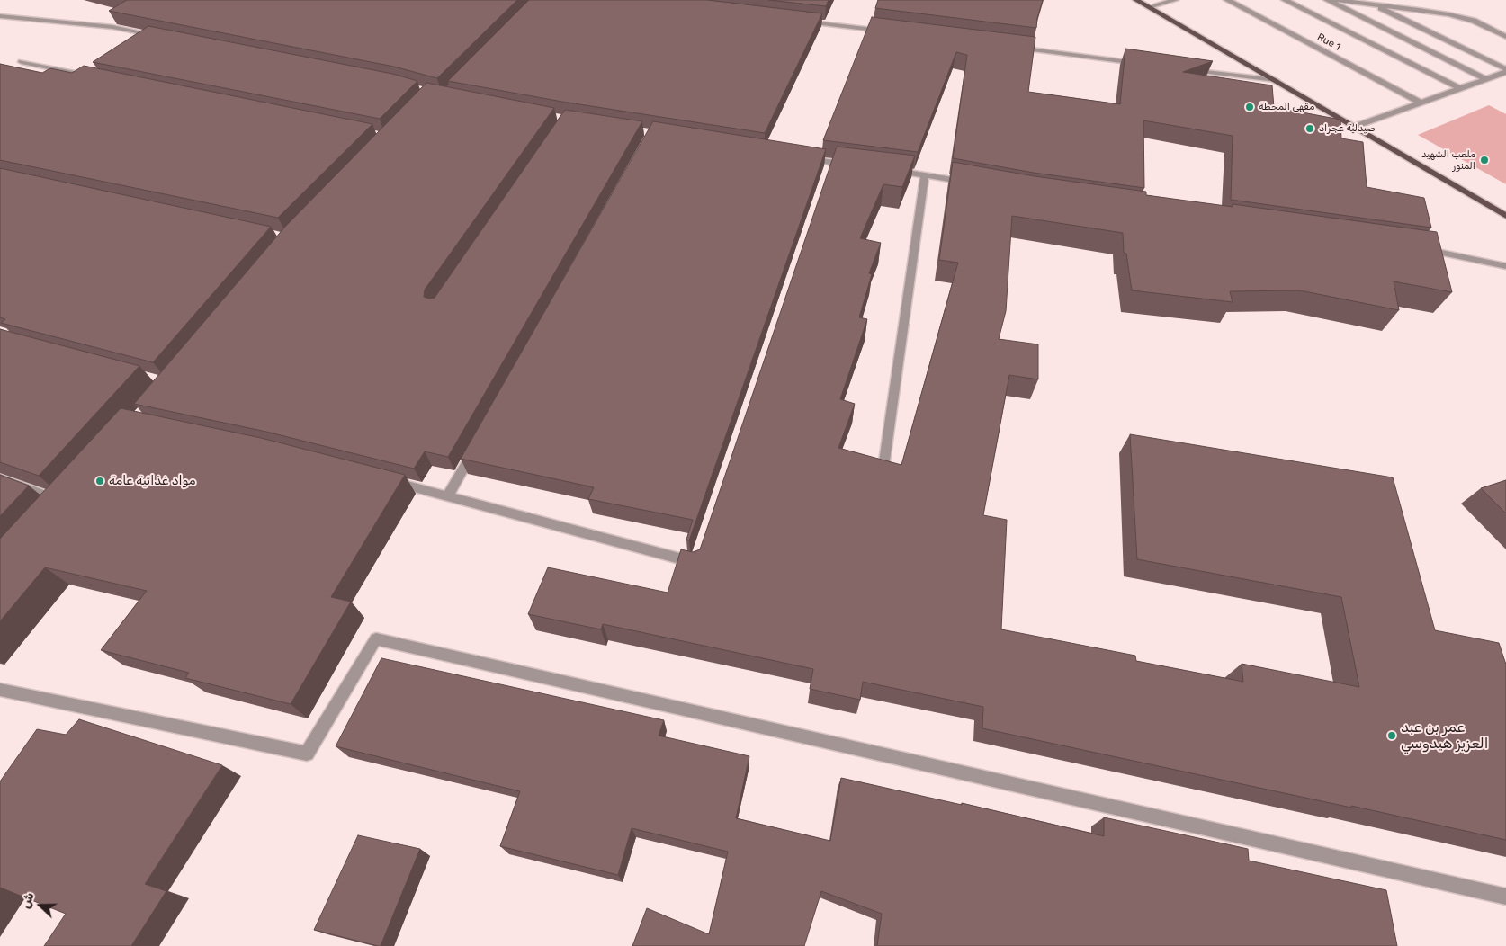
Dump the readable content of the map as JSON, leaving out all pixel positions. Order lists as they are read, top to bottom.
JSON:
{
  "streets": {
    "street": ["Rue 1"]
  },
  "places": [
    "مقهى المحطة",
    "صيدلية عجراد",
    "ملعب الشهيد المنور",
    "مواد غذائية عامة",
    "عمر بن عبد العزيز هيدوسي"
  ],
  "north": "left"
}
